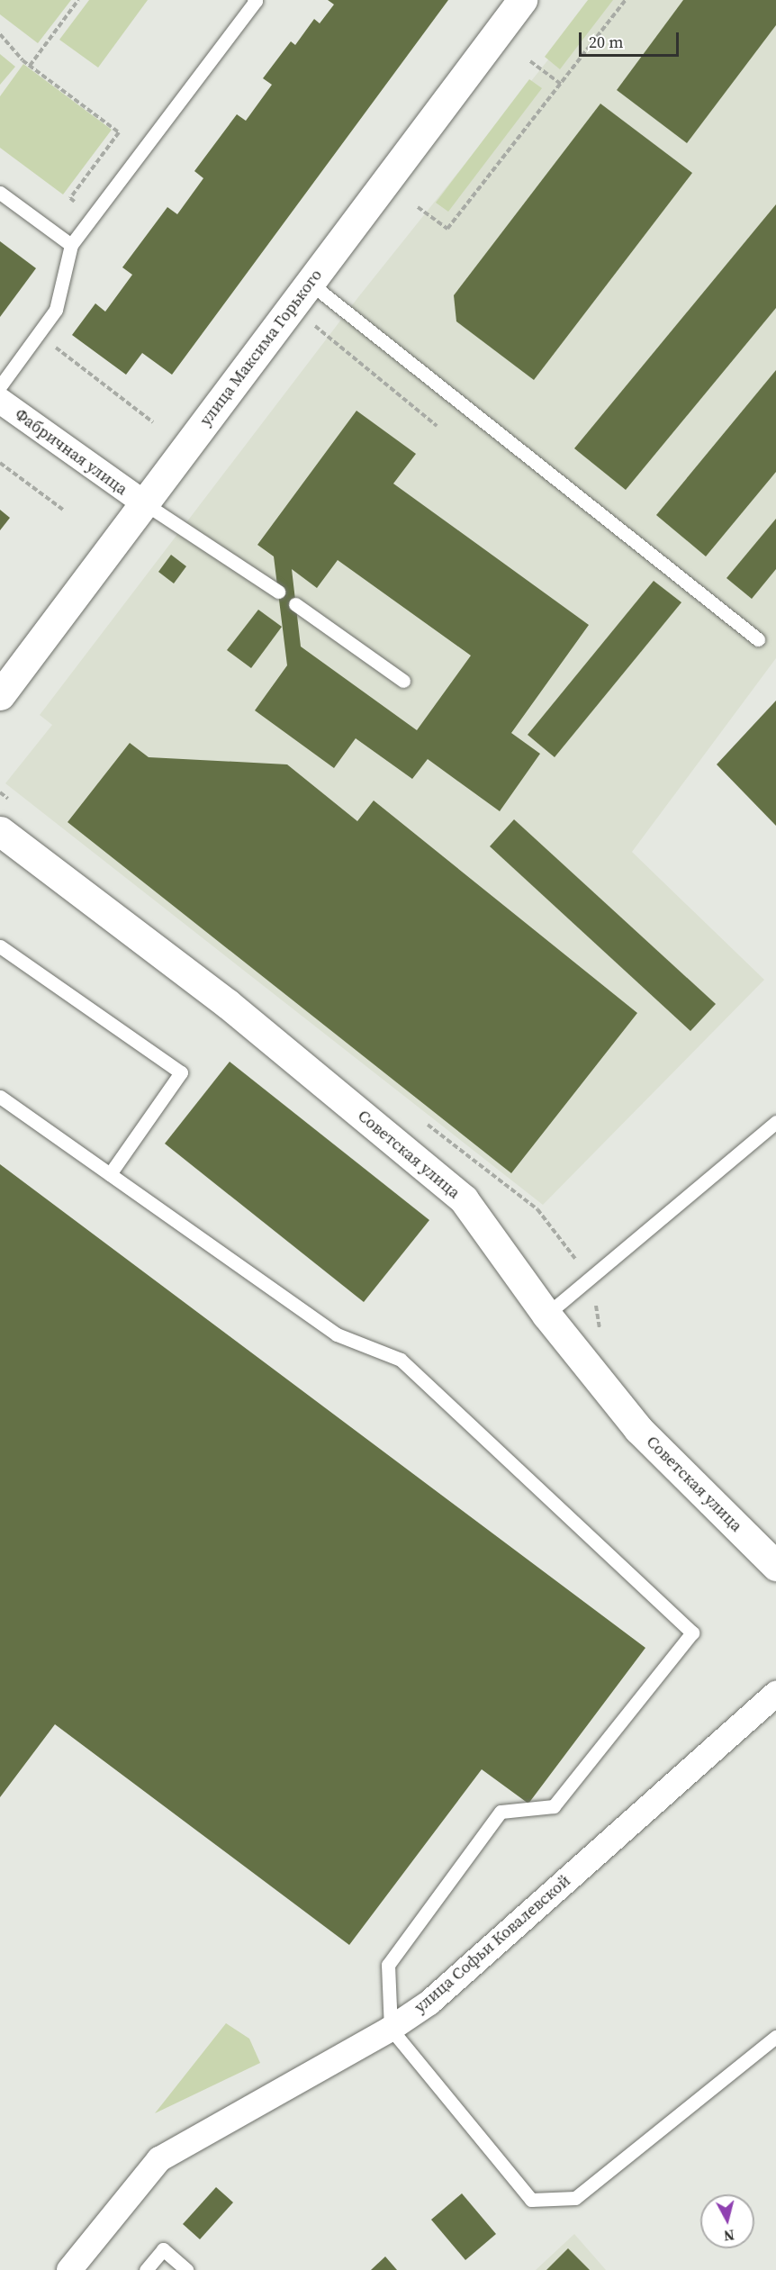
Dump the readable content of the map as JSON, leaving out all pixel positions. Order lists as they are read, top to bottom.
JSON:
{
  "streets": {
    "street": [
      "улица Максима Горького",
      "Фабричная улица",
      "Советская улица",
      "улица Софьи Ковалевской"
    ]
  },
  "crossings": [
    ["улица Максима Горького", "Фабричная улица"]
  ],
  "scale_bar": "20 m",
  "north": "bottom"
}
